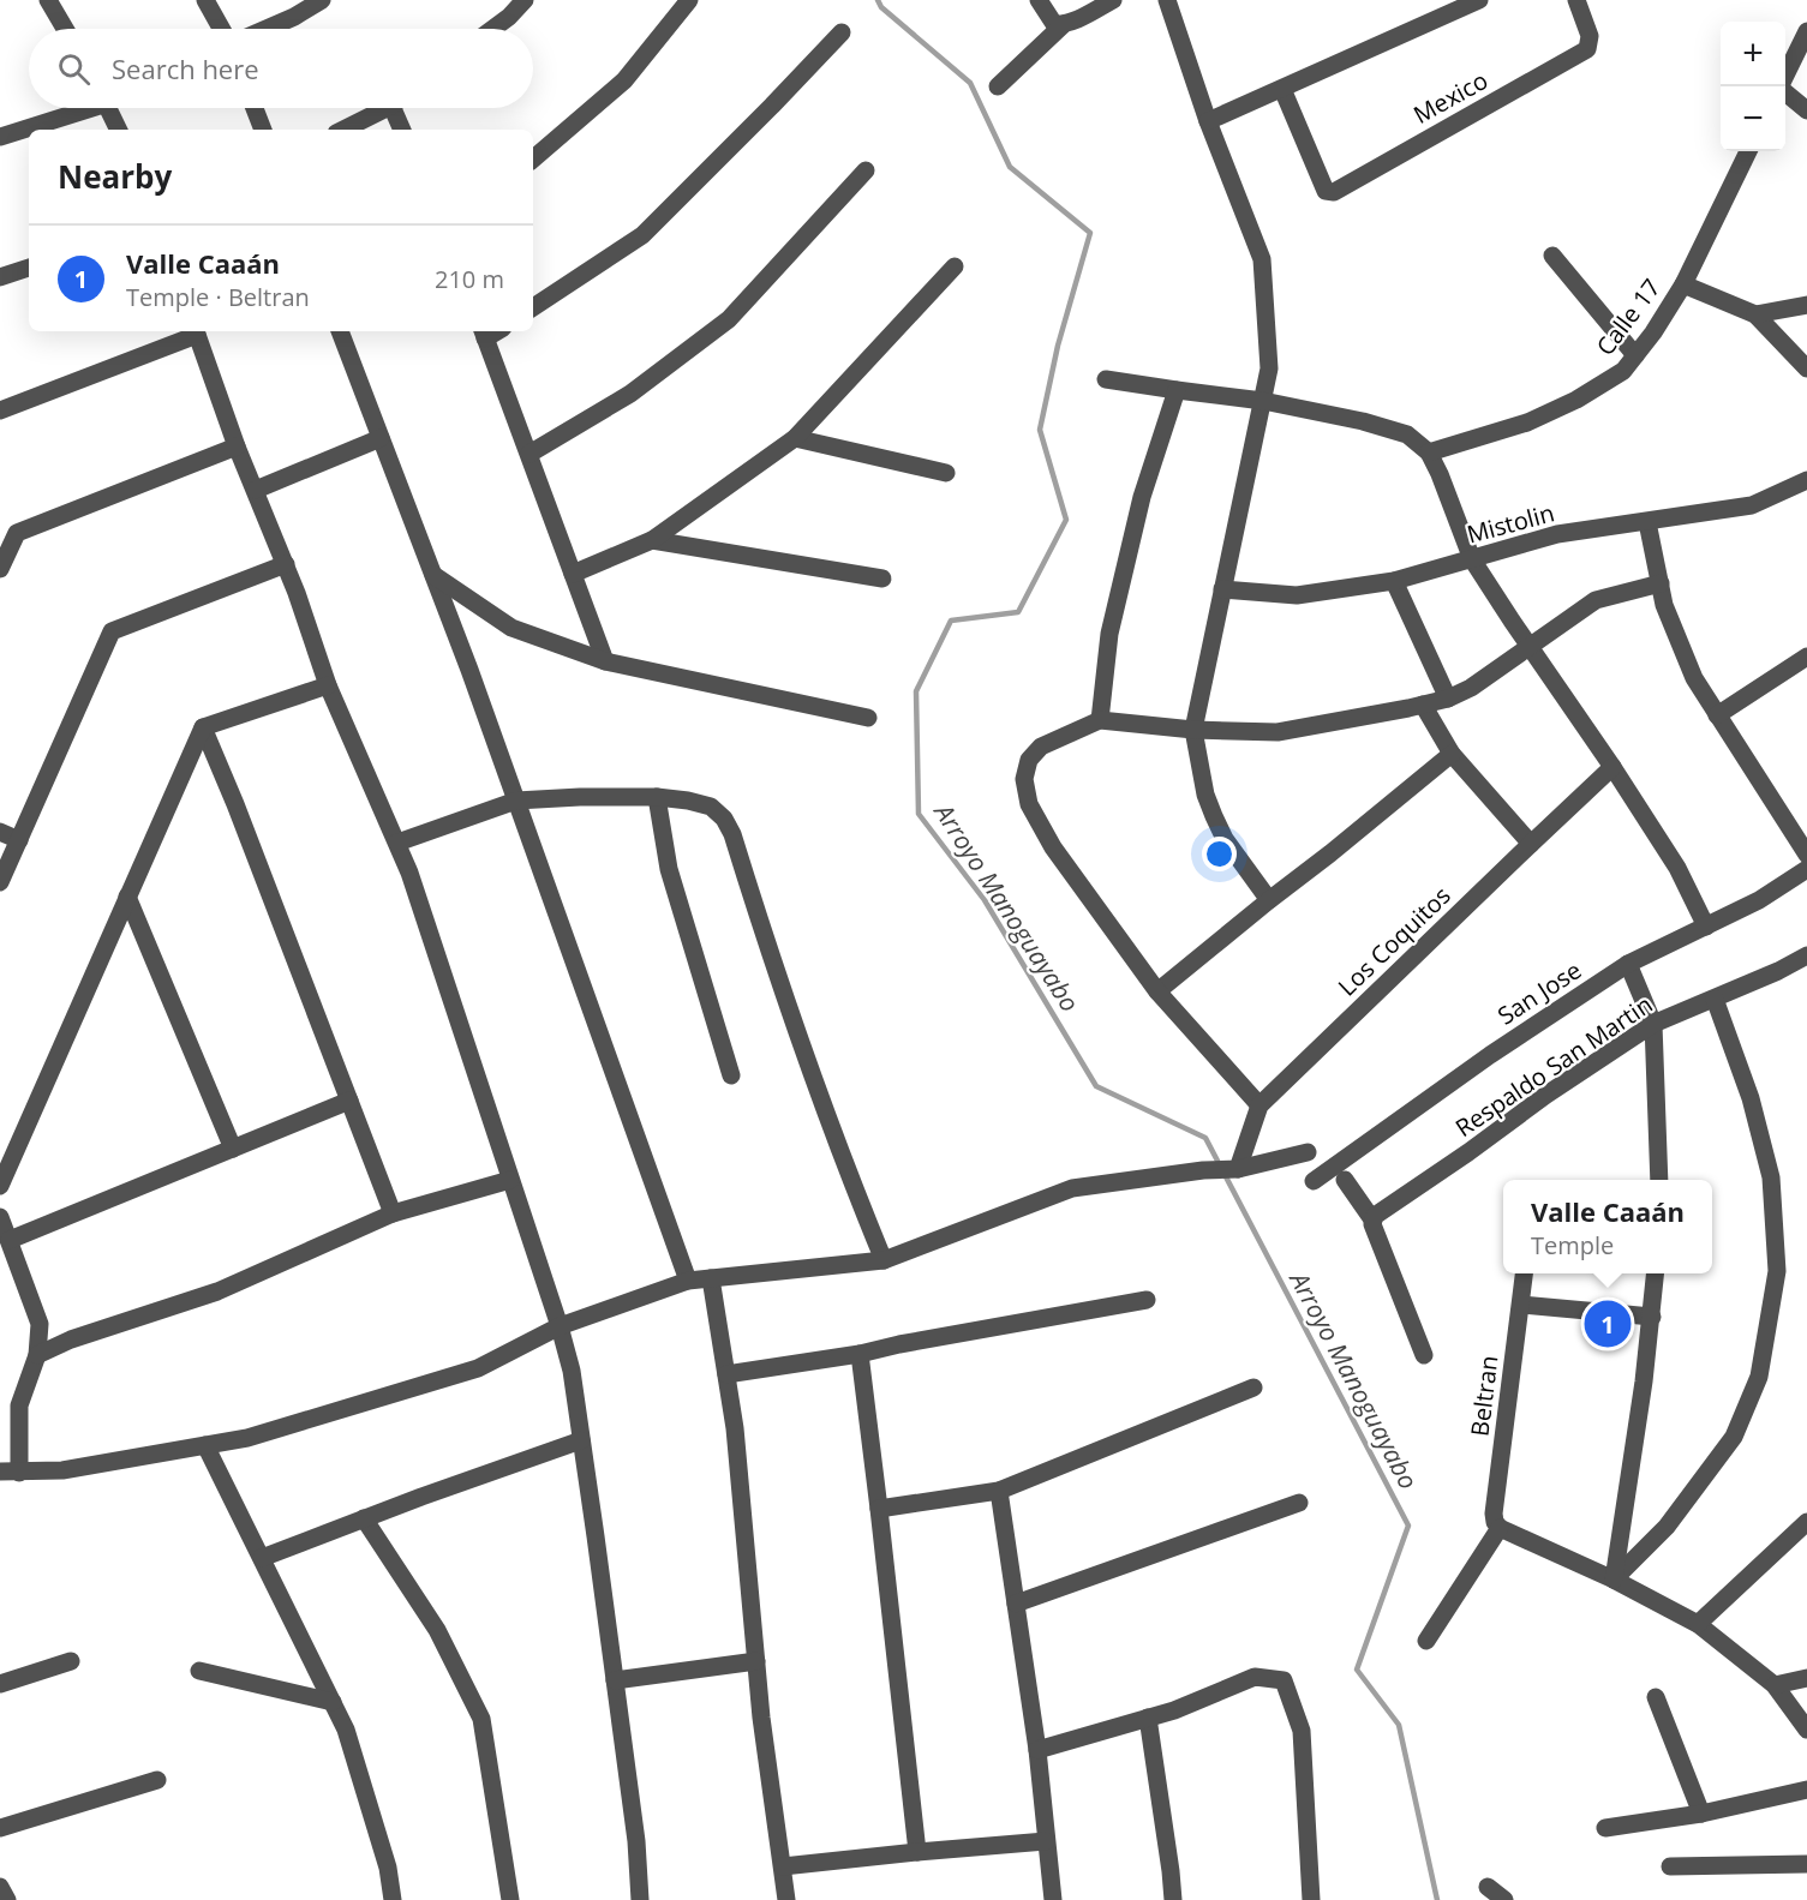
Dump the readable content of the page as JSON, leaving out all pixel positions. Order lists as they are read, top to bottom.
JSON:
{
  "streets": {
    "street": [
      "Mexico",
      "Calle 17",
      "Mistolin",
      "Los Coquitos",
      "San Jose",
      "Respaldo San Martin",
      "Beltran"
    ]
  },
  "water": ["Arroyo Manoguayabo"],
  "page": {
    "map_buttons": ["+", "−"],
    "search": "Search here",
    "heading": "Nearby",
    "list": [
      {
        "mark": "1",
        "name": "Valle Caaán",
        "note": "Temple · Beltran",
        "value": "210 m"
      }
    ],
    "popup": ["Valle Caaán", "Temple"],
    "pins": "1"
  }
}
